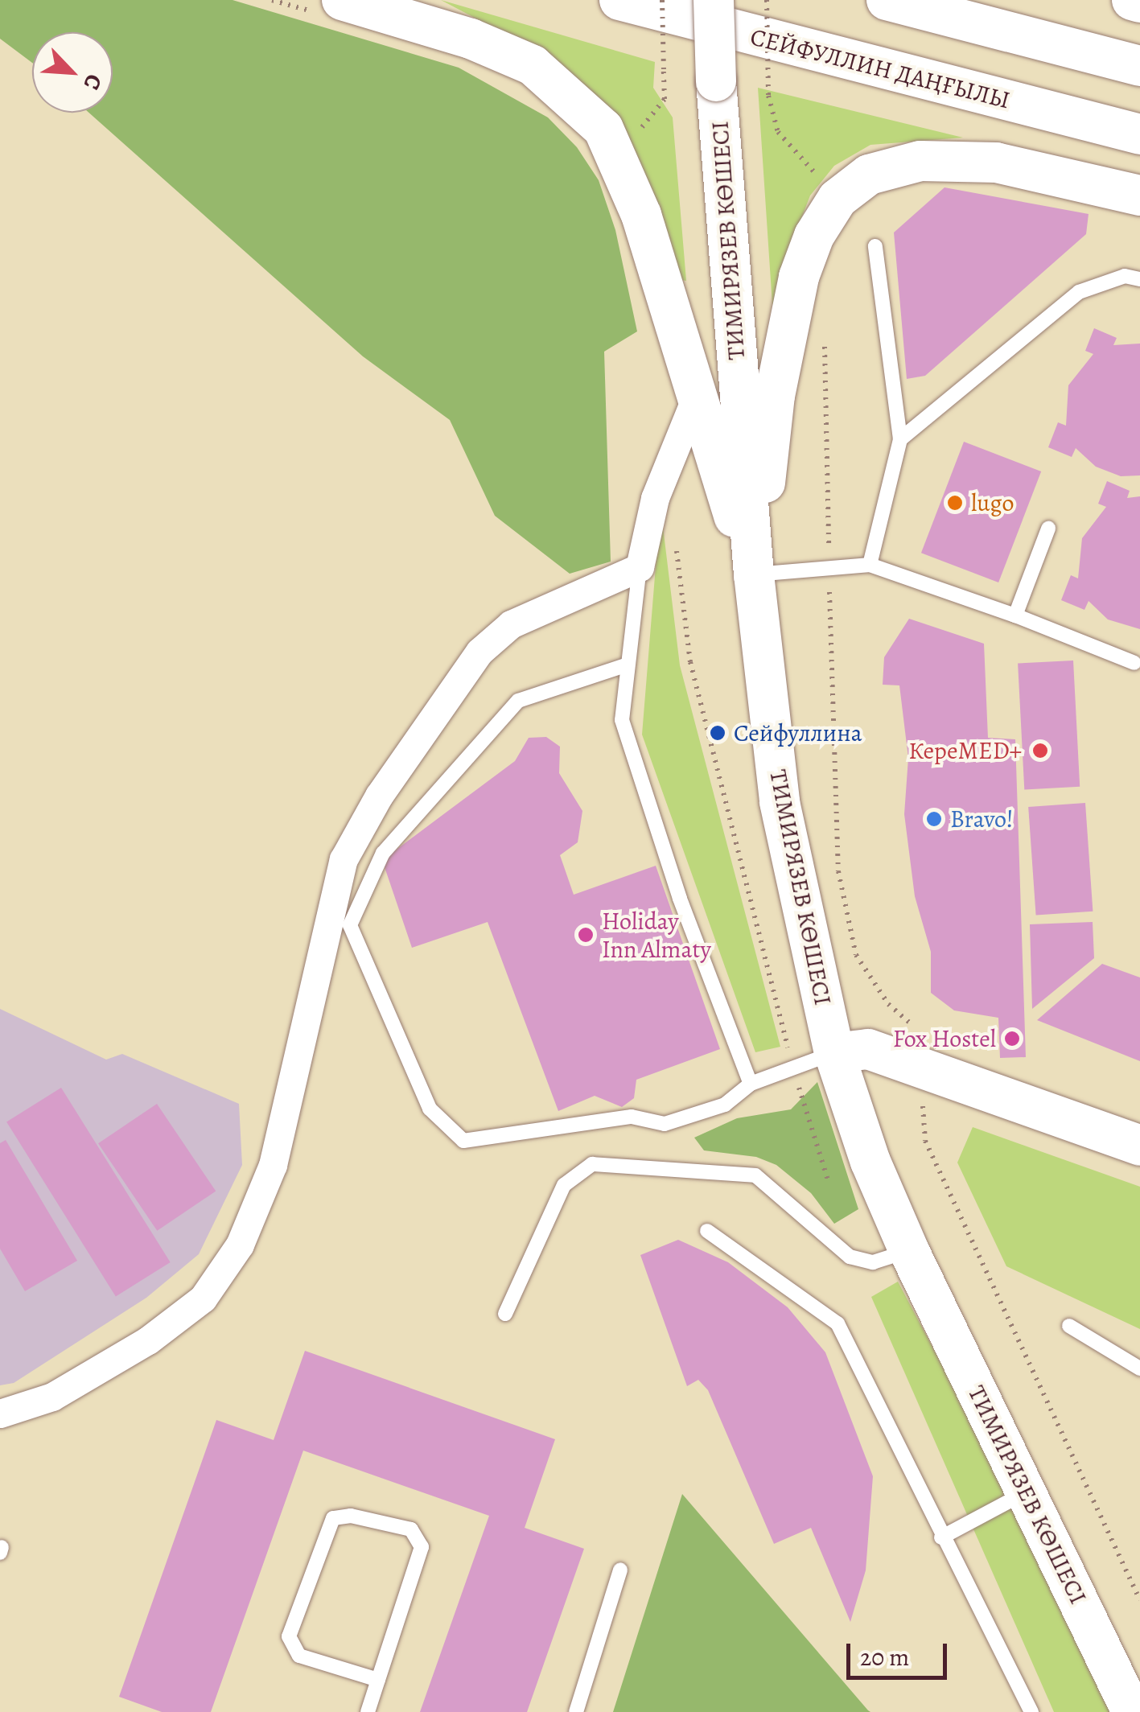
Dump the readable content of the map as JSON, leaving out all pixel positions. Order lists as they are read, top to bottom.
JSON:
{
  "streets": {
    "main road": ["СЕЙФУЛЛИН ДАҢҒЫЛЫ", "ТИМИРЯЗЕВ КӨШЕСІ"]
  },
  "places": [
    "lugo",
    "Сейфуллина",
    "КереMED+",
    "Bravo!",
    "Holiday Inn Almaty",
    "Fox Hostel"
  ],
  "scale_bar": "20 m",
  "north": "bottom right"
}
